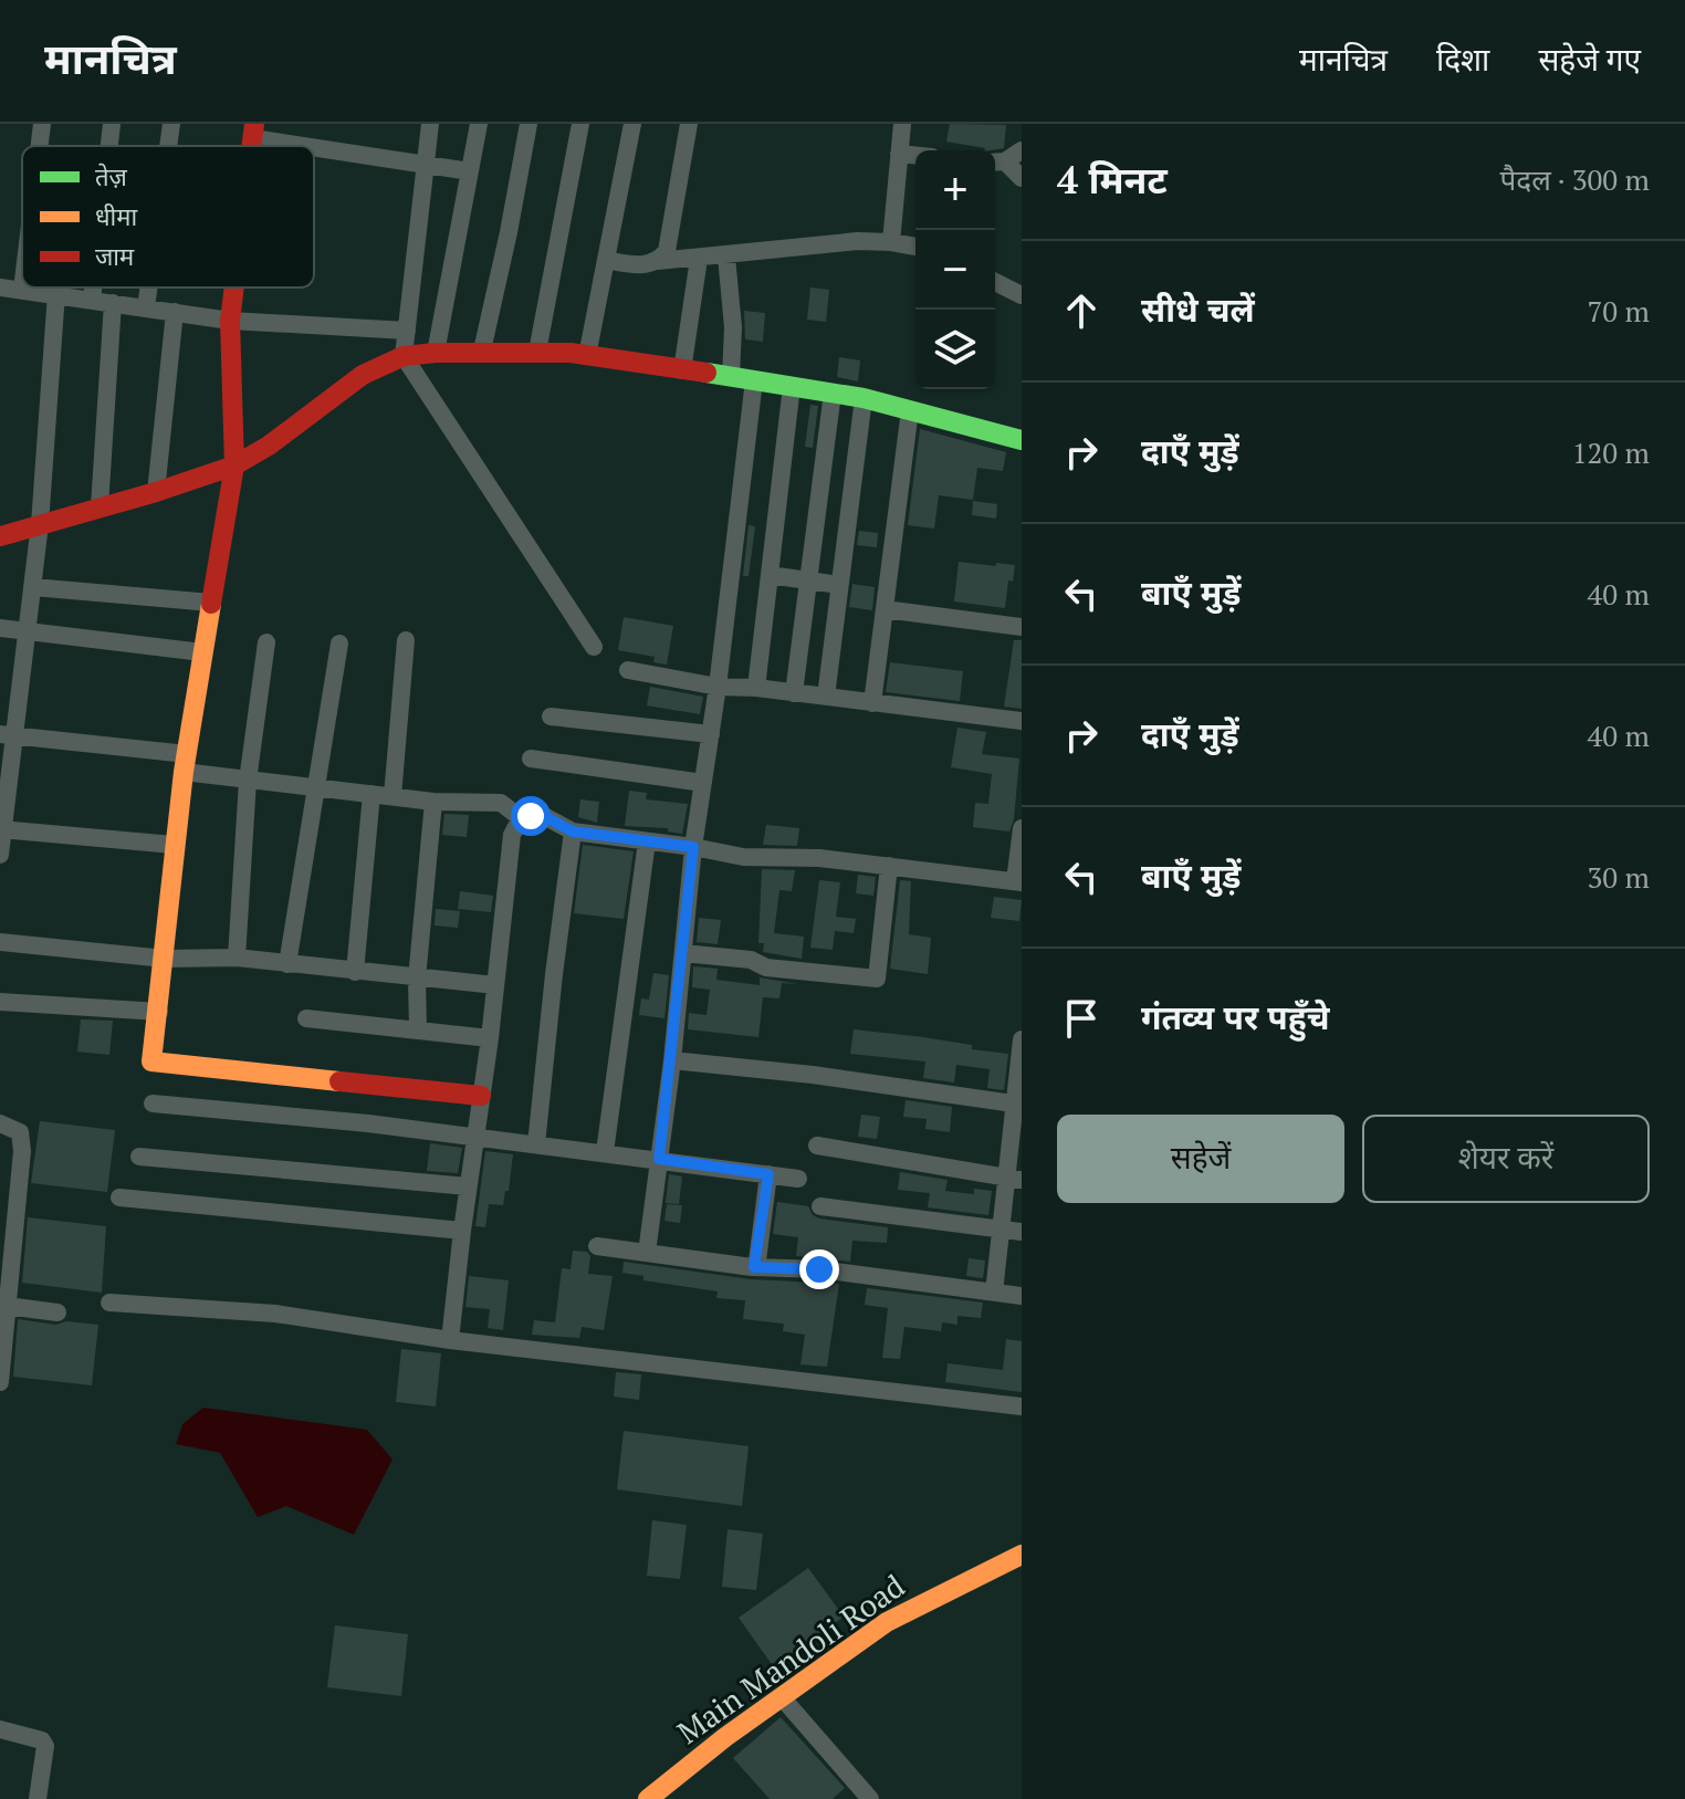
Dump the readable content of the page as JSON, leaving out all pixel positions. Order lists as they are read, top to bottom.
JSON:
{
  "streets": {
    "street": ["Main Mandoli Road"]
  },
  "legend": ["तेज़", "धीमा", "जाम"],
  "page": {
    "header": "मानचित्र",
    "nav": ["मानचित्र", "दिशा", "सहेजे गए"],
    "heading": ["4 मिनट", "पैदल · 300 m"],
    "map_buttons": ["+", "−"],
    "list": [
      ["सीधे चलें", "70 m"],
      ["दाएँ मुड़ें", "120 m"],
      ["बाएँ मुड़ें", "40 m"],
      ["दाएँ मुड़ें", "40 m"],
      ["बाएँ मुड़ें", "30 m"],
      "गंतव्य पर पहुँचे"
    ],
    "buttons": ["सहेजें", "शेयर करें"]
  }
}
